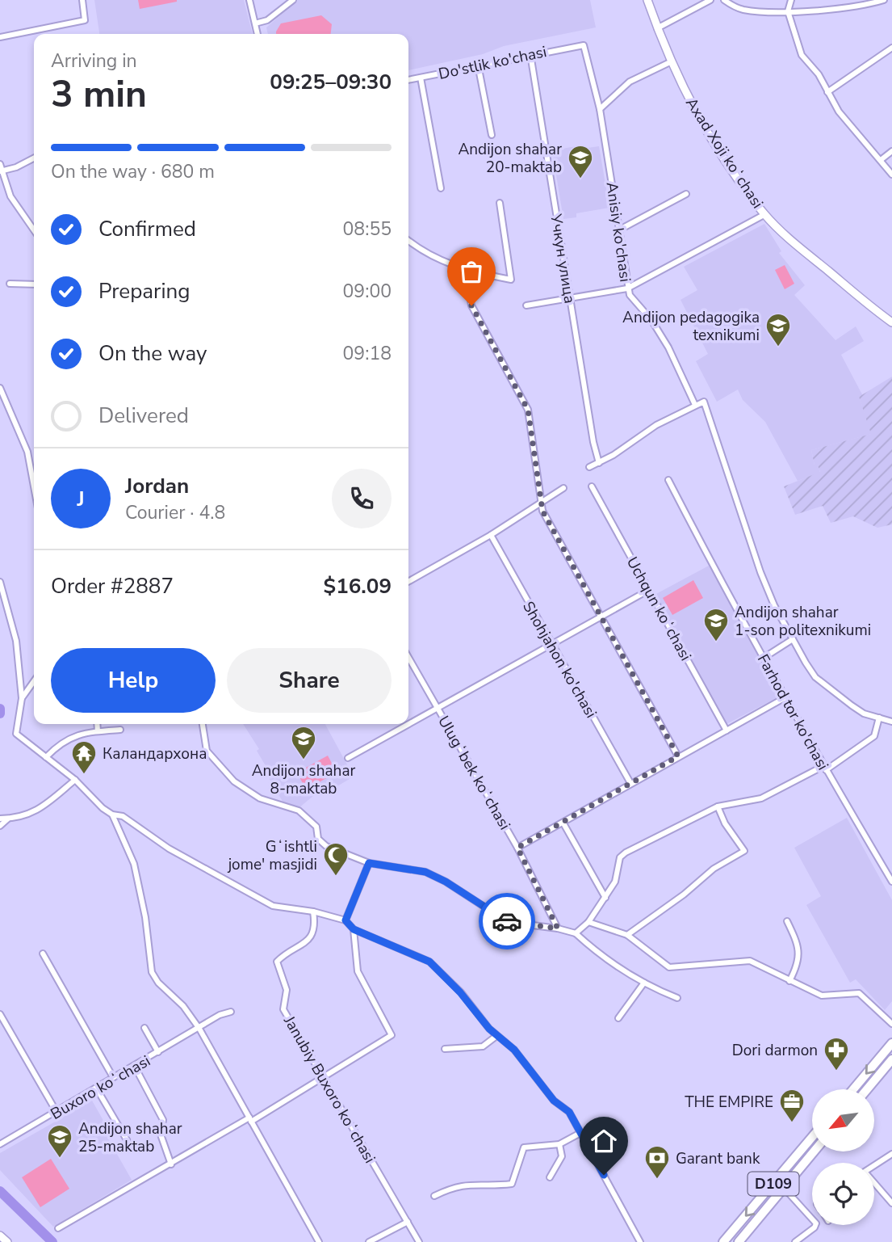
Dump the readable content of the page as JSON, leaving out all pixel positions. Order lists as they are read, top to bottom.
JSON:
{
  "streets": {
    "main road": ["D109"],
    "street": [
      "Do'stlik ko'chasi",
      "Axad Xoji koʻchasi",
      "Anisiy ko'chasi",
      "Учкун улица",
      "Uchqun koʻchasi",
      "Shohjahon ko'chasi",
      "Farhod tor ko'chasi",
      "Ulugʻbek koʻchasi",
      "Buxoro koʻchasi",
      "Janubiy Buxoro koʻchasi"
    ]
  },
  "crossings": [
    ["Do'stlik ko'chasi", "Anisiy ko'chasi"],
    ["Do'stlik ko'chasi", "Учкун улица"]
  ],
  "places": {
    "school or university": [
      "Andijon shahar 20-maktab",
      "Andijon pedagogika texnikumi",
      "Andijon shahar 1-son politexnikumi",
      "Andijon shahar 8-maktab",
      "Andijon shahar 25-maktab"
    ],
    "temple": ["Каландархона"],
    "mosque": ["Gʻishtli jome' masjidi"],
    "pharmacy": ["Dori darmon"],
    "office": ["THE EMPIRE"],
    "bank": ["Garant bank"]
  },
  "north": "bottom left",
  "page": {
    "heading": ["3 min", "Arriving in", "09:25–09:30"],
    "panel": [
      "Jordan",
      "Courier · 4.8",
      "Order #2887",
      "$16.09"
    ],
    "bar": "On the way · 680 m",
    "list": [
      ["Confirmed", "08:55"],
      ["Preparing", "09:00"],
      ["On the way", "09:18"],
      "Delivered"
    ],
    "round": "J",
    "buttons": ["Help", "Share"]
  }
}
